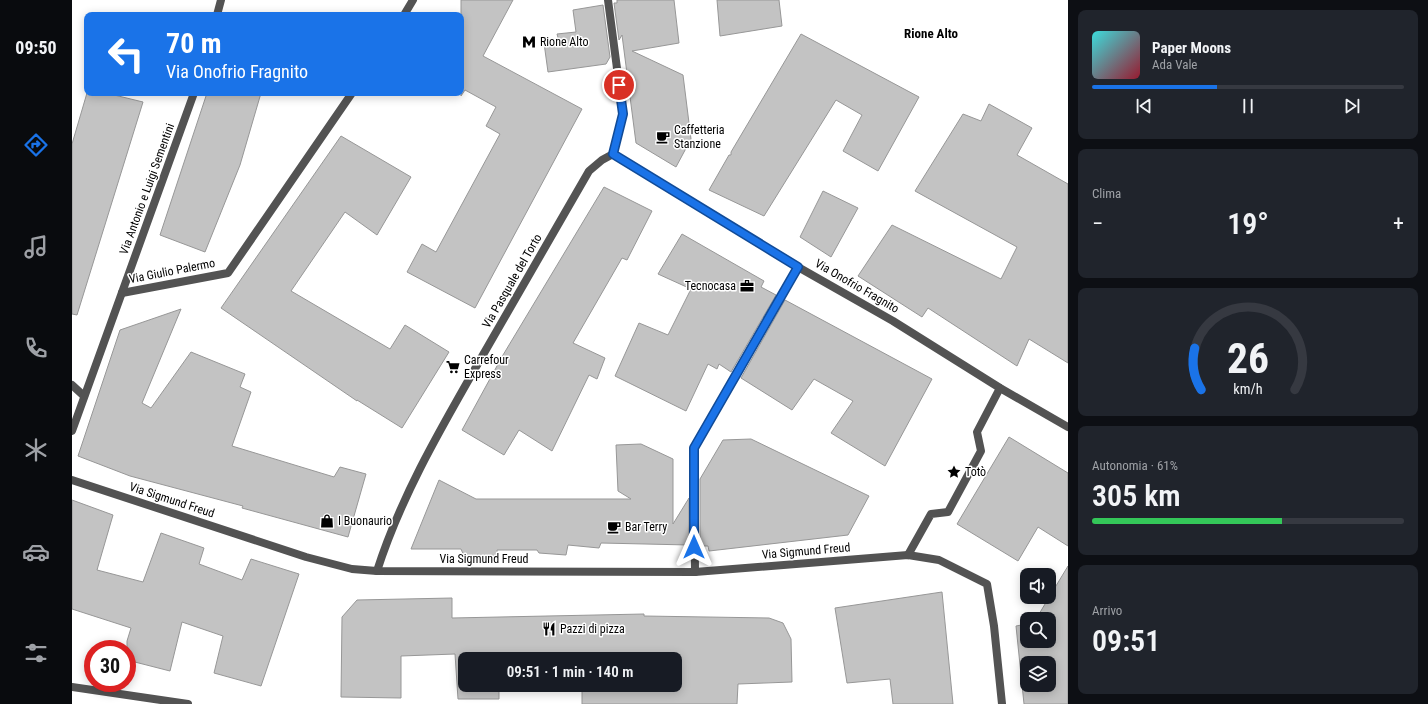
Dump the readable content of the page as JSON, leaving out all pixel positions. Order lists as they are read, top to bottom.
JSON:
{
  "streets": {
    "street": [
      "Via Antonio e Luigi Sementini",
      "Via Giulio Palermo",
      "Via Pasquale del Torto",
      "Via Onofrio Fragnito",
      "Via Sigmund Freud"
    ]
  },
  "crossings": [
    ["Via Antonio e Luigi Sementini", "Via Giulio Palermo"],
    ["Via Pasquale del Torto", "Via Onofrio Fragnito"],
    ["Via Pasquale del Torto", "Via Sigmund Freud"]
  ],
  "districts": ["Rione Alto"],
  "places": {
    "metro station": ["Rione Alto"],
    "cafe": ["Caffetteria Stanzione", "Bar Terry"],
    "office": ["Tecnocasa"],
    "supermarket": ["Carrefour Express"],
    "place": ["Totò"],
    "shop": ["I Buonaurio"],
    "restaurant": ["Pazzi di pizza"]
  },
  "page": {
    "tabs": "09:50",
    "turn": ["70 m", "Via Onofrio Fragnito"],
    "song": ["Paper Moons", "Ada Vale"],
    "tile": [
      "Clima",
      ["Autonomia · 61%", "305 km"],
      ["Arrivo", "09:51"]
    ],
    "heat": ["−", "19°", "+"],
    "limit": "30",
    "trip": "09:51 · 1 min · 140 m",
    "gauge": ["26", "km/h"]
  }
}
